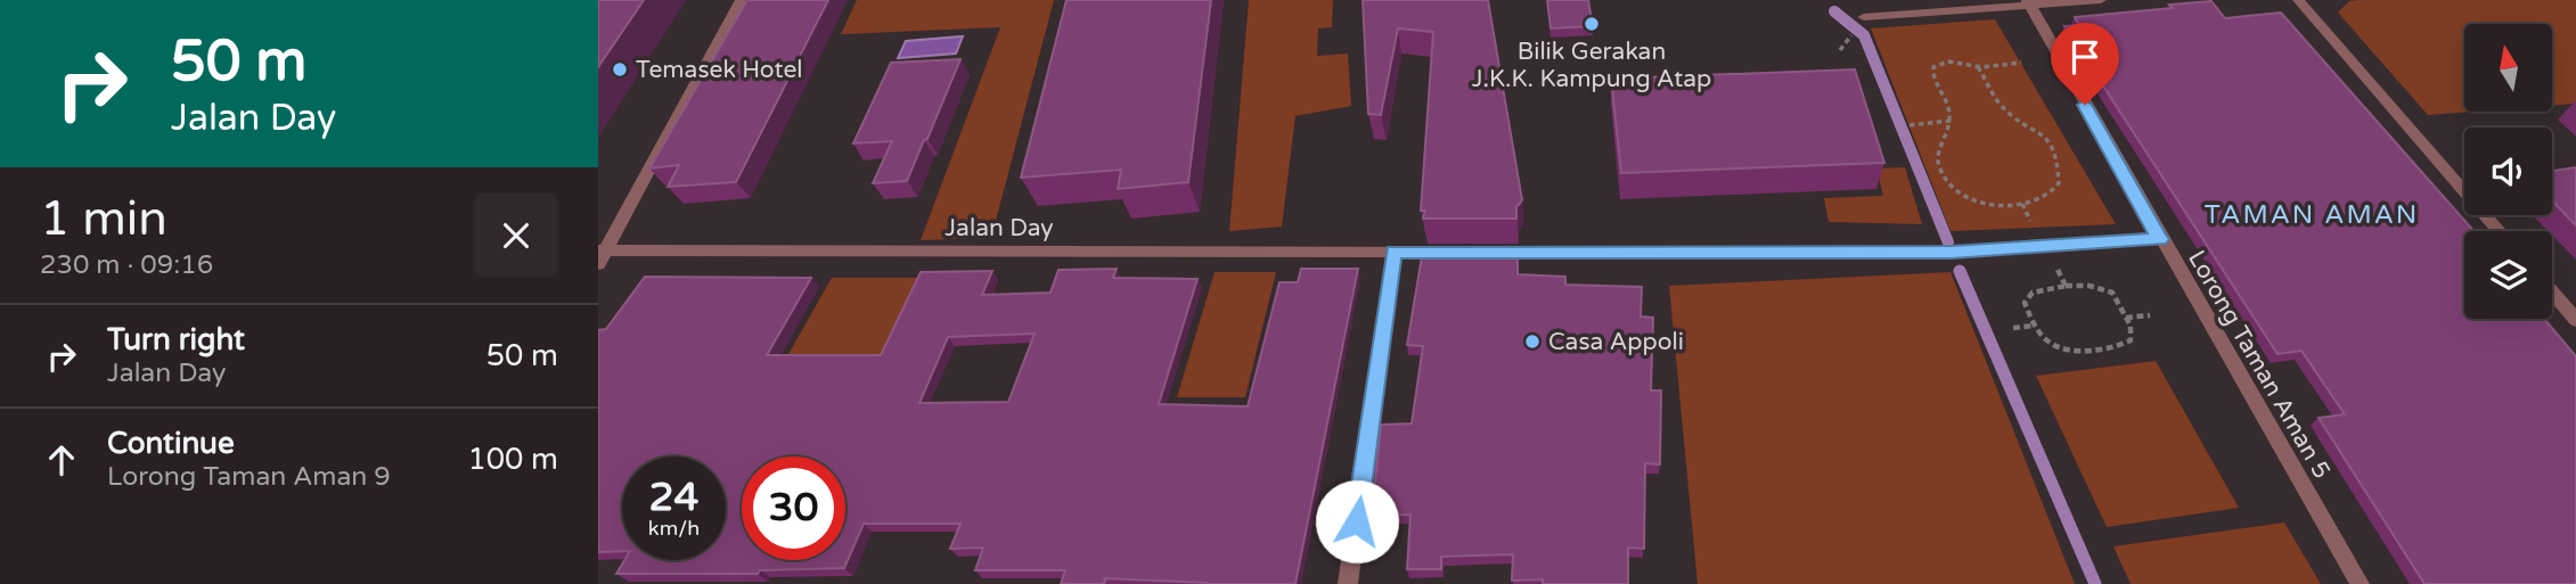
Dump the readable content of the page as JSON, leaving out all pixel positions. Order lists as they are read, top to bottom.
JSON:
{
  "streets": {
    "street": ["Jalan Day", "Lorong Taman Aman 5"]
  },
  "districts": ["TAMAN AMAN"],
  "places": ["Bilik Gerakan J.K.K. Kampung Atap", "Temasek Hotel", "Casa Appoli"],
  "north": "top",
  "page": {
    "turn": ["50 m", "Jalan Day"],
    "heading": ["1 min", "230 m · 09:16"],
    "list": [
      {
        "name": "Turn right",
        "note": "Jalan Day",
        "value": "50 m"
      },
      {
        "name": "Continue",
        "note": "Lorong Taman Aman 9",
        "value": "100 m"
      }
    ],
    "speed": "24 km/h",
    "limit": "30"
  }
}
